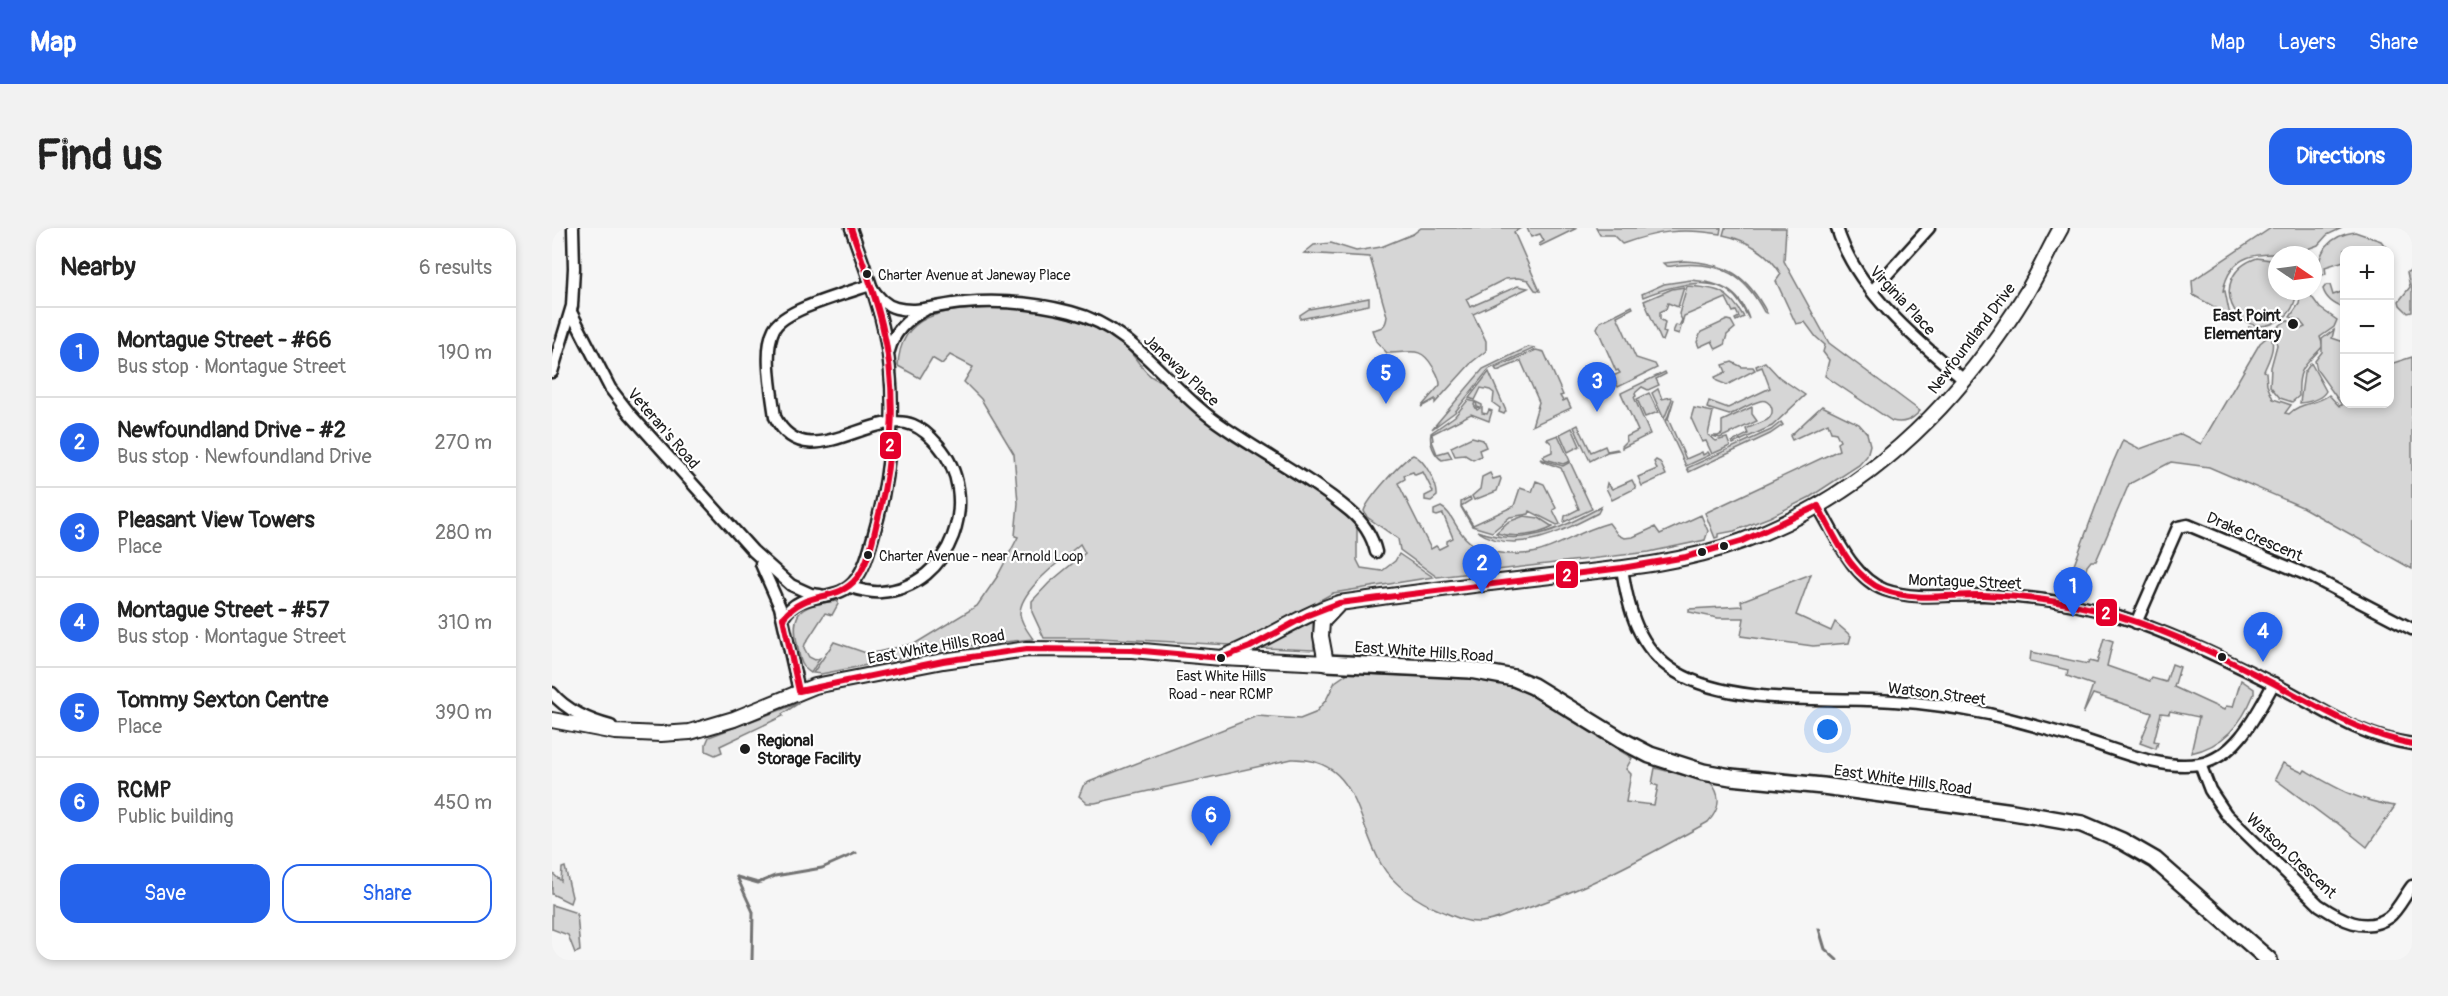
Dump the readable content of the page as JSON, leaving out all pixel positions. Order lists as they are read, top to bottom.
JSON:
{
  "streets": {
    "main road": ["East White Hills Road"],
    "street": [
      "Virginia Place",
      "Newfoundland Drive",
      "Janeway Place",
      "Veteran's Road",
      "Drake Crescent",
      "Montague Street",
      "Watson Street",
      "Watson Crescent"
    ]
  },
  "crossings": [
    ["Virginia Place", "Newfoundland Drive"],
    ["Newfoundland Drive", "Montague Street"],
    ["Newfoundland Drive", "East White Hills Road"],
    ["Newfoundland Drive", "Watson Street"],
    ["Veteran's Road", "East White Hills Road"],
    ["Drake Crescent", "Montague Street"],
    ["Montague Street", "Watson Street"],
    ["Watson Street", "Watson Crescent"]
  ],
  "places": [
    "Charter Avenue at Janeway Place",
    "East Point Elementary",
    "Charter Avenue - near Arnold Loop",
    "East White Hills Road - near RCMP",
    "Regional Storage Facility"
  ],
  "lines": ["transit line 2"],
  "north": "right",
  "page": {
    "header": "Map",
    "nav": ["Map", "Layers", "Share"],
    "buttons": [
      "Directions",
      ["Save", "Share"]
    ],
    "title": "Find us",
    "heading": ["Nearby", "6 results"],
    "map_buttons": ["+", "−"],
    "list": [
      {
        "mark": "1",
        "name": "Montague Street - #66",
        "note": "Bus stop · Montague Street",
        "value": "190 m"
      },
      {
        "mark": "2",
        "name": "Newfoundland Drive - #2",
        "note": "Bus stop · Newfoundland Drive",
        "value": "270 m"
      },
      {
        "mark": "3",
        "name": "Pleasant View Towers",
        "note": "Place",
        "value": "280 m"
      },
      {
        "mark": "4",
        "name": "Montague Street - #57",
        "note": "Bus stop · Montague Street",
        "value": "310 m"
      },
      {
        "mark": "5",
        "name": "Tommy Sexton Centre",
        "note": "Place",
        "value": "390 m"
      },
      {
        "mark": "6",
        "name": "RCMP",
        "note": "Public building",
        "value": "450 m"
      }
    ],
    "pins": [
      "5",
      "3",
      "2",
      "1",
      "4",
      "6"
    ]
  }
}
